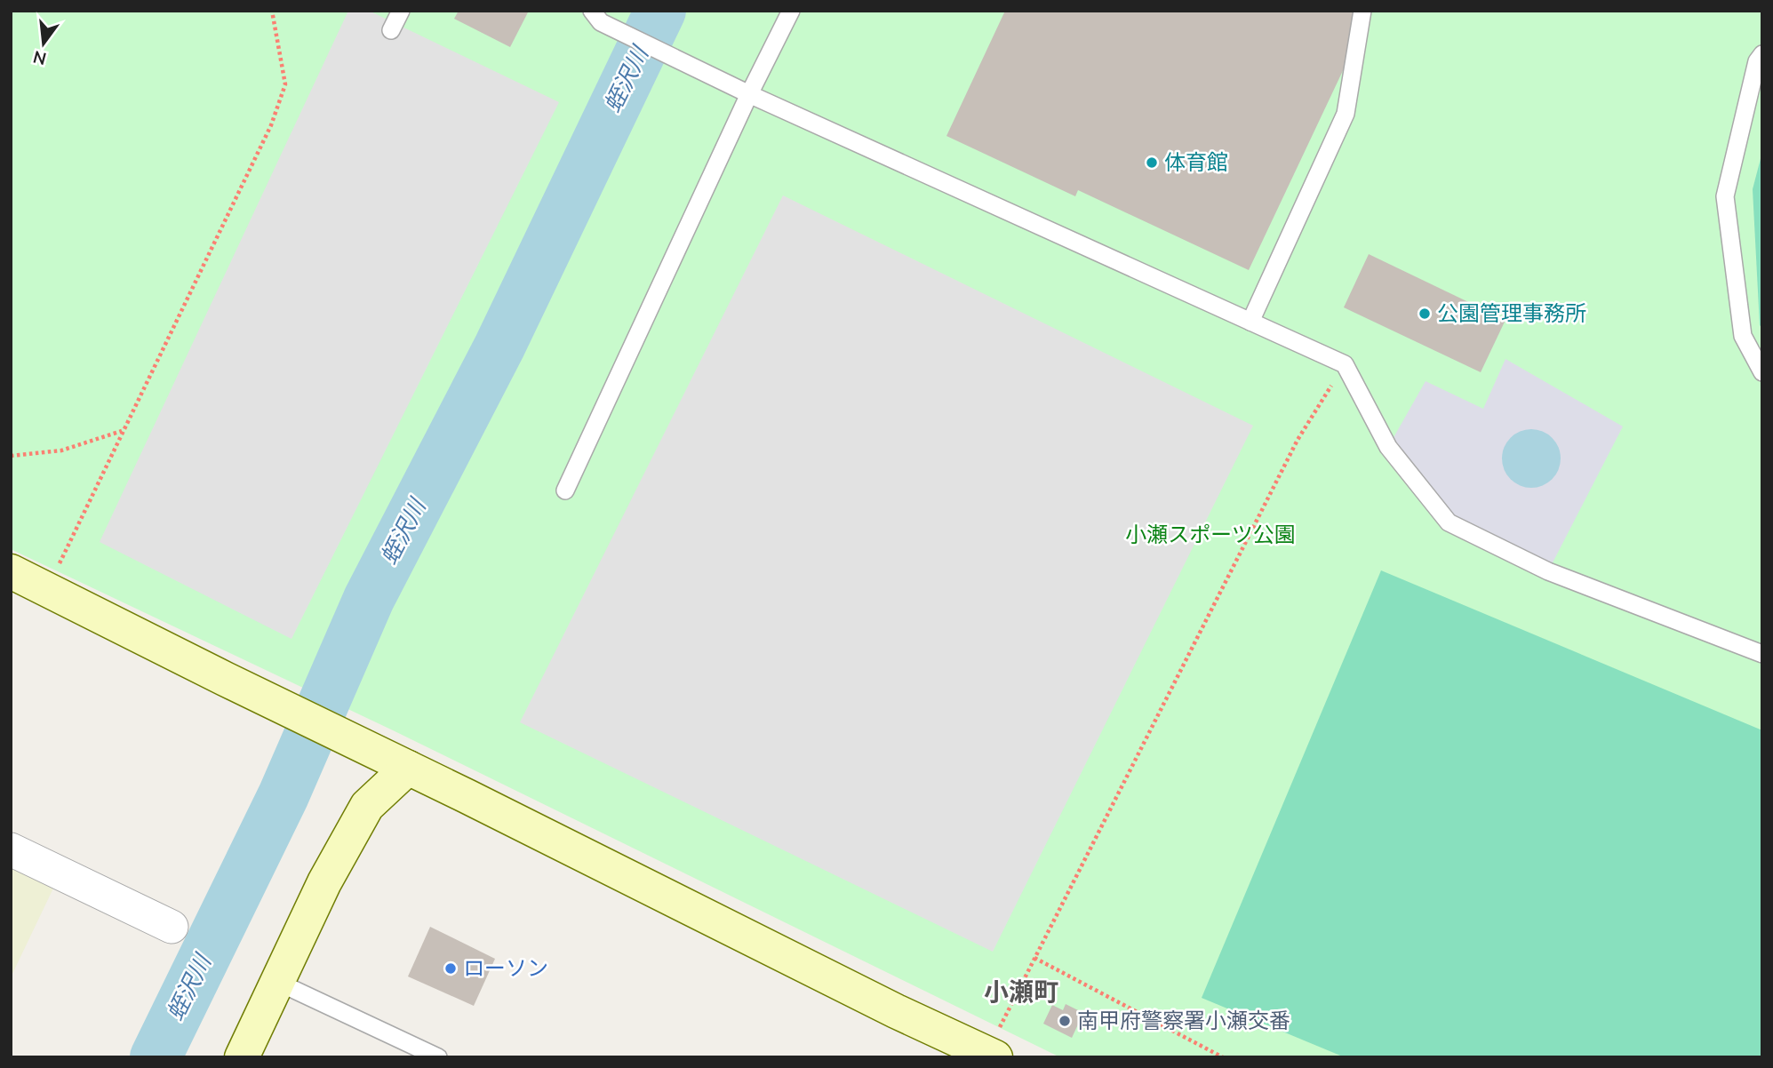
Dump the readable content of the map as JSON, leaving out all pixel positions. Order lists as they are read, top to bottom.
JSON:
{
  "districts": ["小瀬町"],
  "water": ["蛭沢川"],
  "parks": ["小瀬スポーツ公園"],
  "places": [
    "体育館",
    "公園管理事務所",
    "ローソン",
    "南甲府警察署小瀬交番"
  ],
  "north": "bottom"
}
